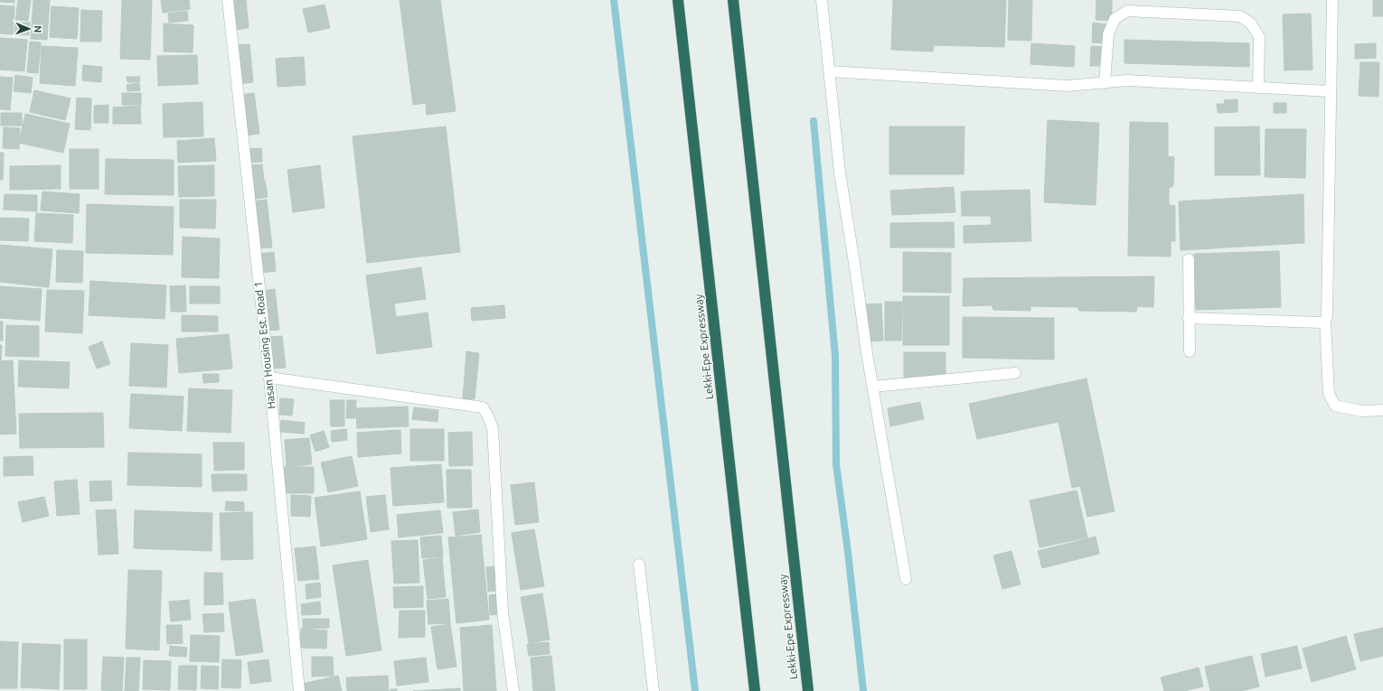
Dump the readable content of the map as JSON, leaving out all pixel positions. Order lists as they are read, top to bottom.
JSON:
{
  "streets": {
    "highway": ["Lekki-Epe Expressway"],
    "street": ["Hasan Housing Est. Road 1"]
  },
  "north": "right"
}
